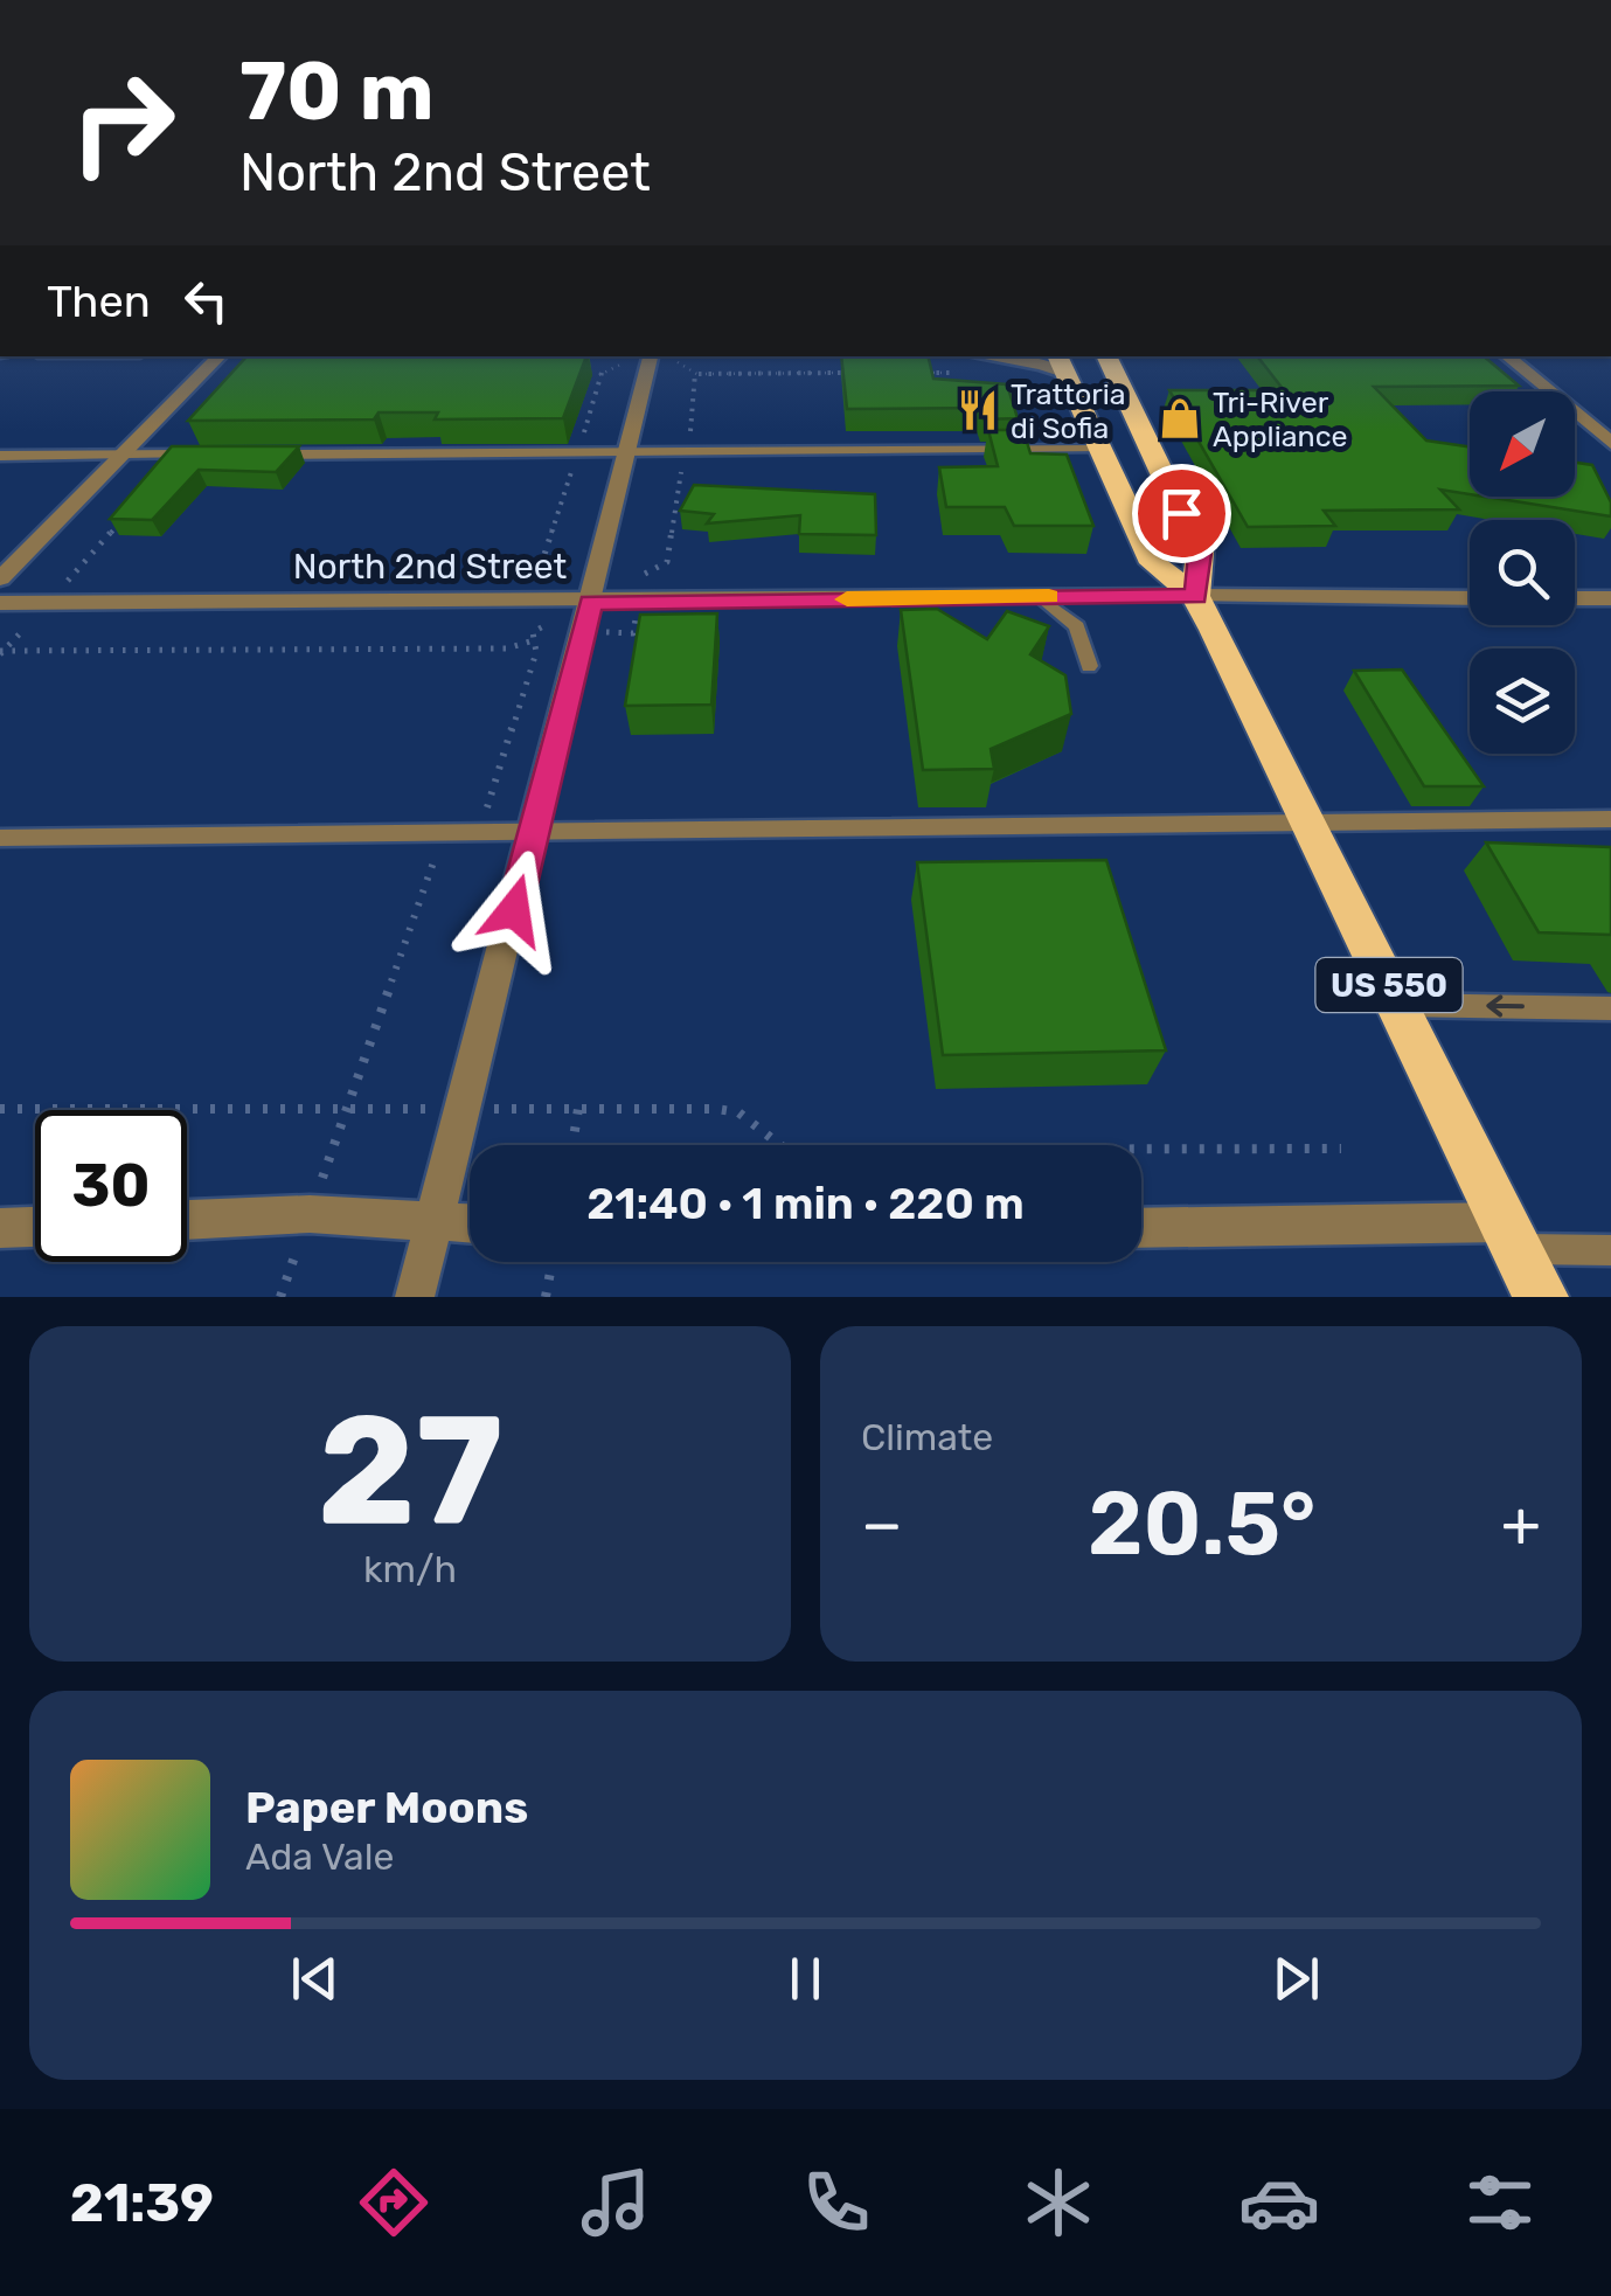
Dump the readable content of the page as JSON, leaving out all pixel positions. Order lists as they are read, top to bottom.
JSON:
{
  "streets": {
    "highway": ["US 550"],
    "street": ["North 2nd Street"]
  },
  "crossings": [
    ["North 2nd Street", "US 550"]
  ],
  "places": {
    "restaurant": ["Trattoria di Sofia"],
    "shop": ["Tri-River Appliance"]
  },
  "north": "bottom left",
  "page": {
    "turn": ["70 m", "North 2nd Street"],
    "then": "Then",
    "limit": "30",
    "trip": "21:40 · 1 min · 220 m",
    "tile": [
      ["27", "km/h"],
      "Climate"
    ],
    "heat": ["−", "20.5°", "+"],
    "song": ["Paper Moons", "Ada Vale"],
    "tabs": "21:39"
  }
}
